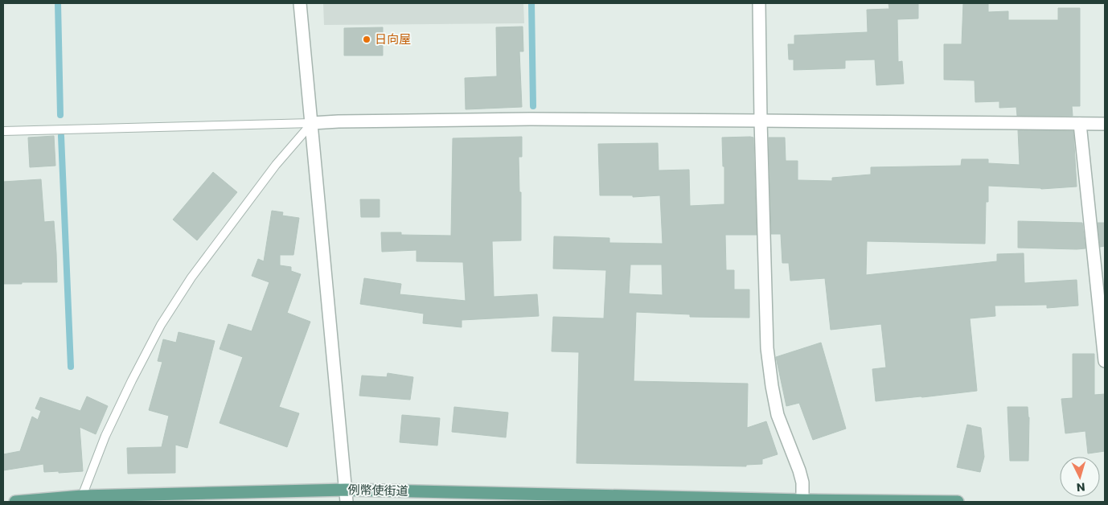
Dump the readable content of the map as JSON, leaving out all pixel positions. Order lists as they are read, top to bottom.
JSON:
{
  "streets": {
    "main road": ["例幣使街道"]
  },
  "places": ["日向屋"],
  "north": "bottom"
}
